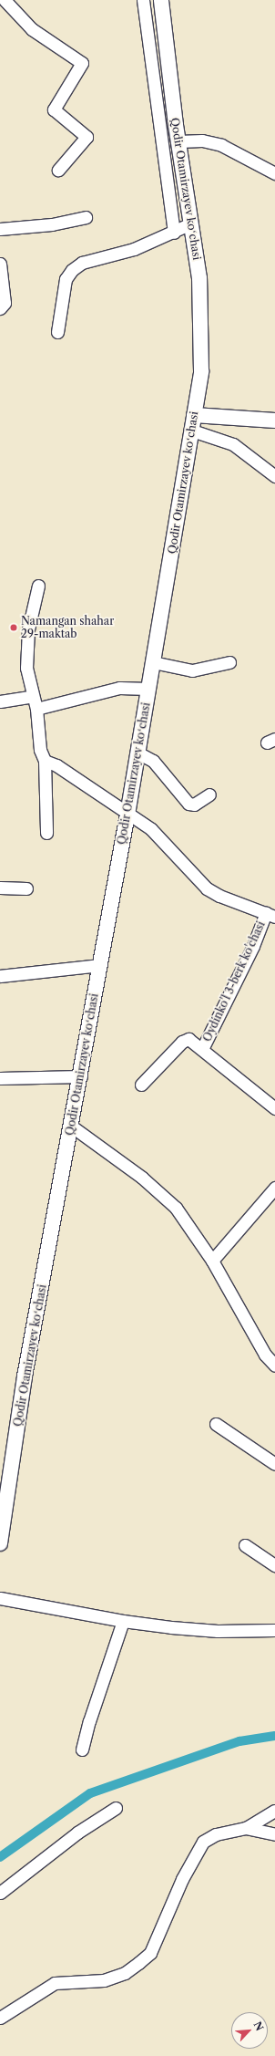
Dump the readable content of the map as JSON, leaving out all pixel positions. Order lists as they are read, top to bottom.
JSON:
{
  "streets": {
    "main road": ["Qodir Otamirzayev koʻchasi"],
    "street": ["Oydinko'l 3-berk ko'chasi"]
  },
  "places": ["Namangan shahar 29-maktab"],
  "north": "top right"
}
